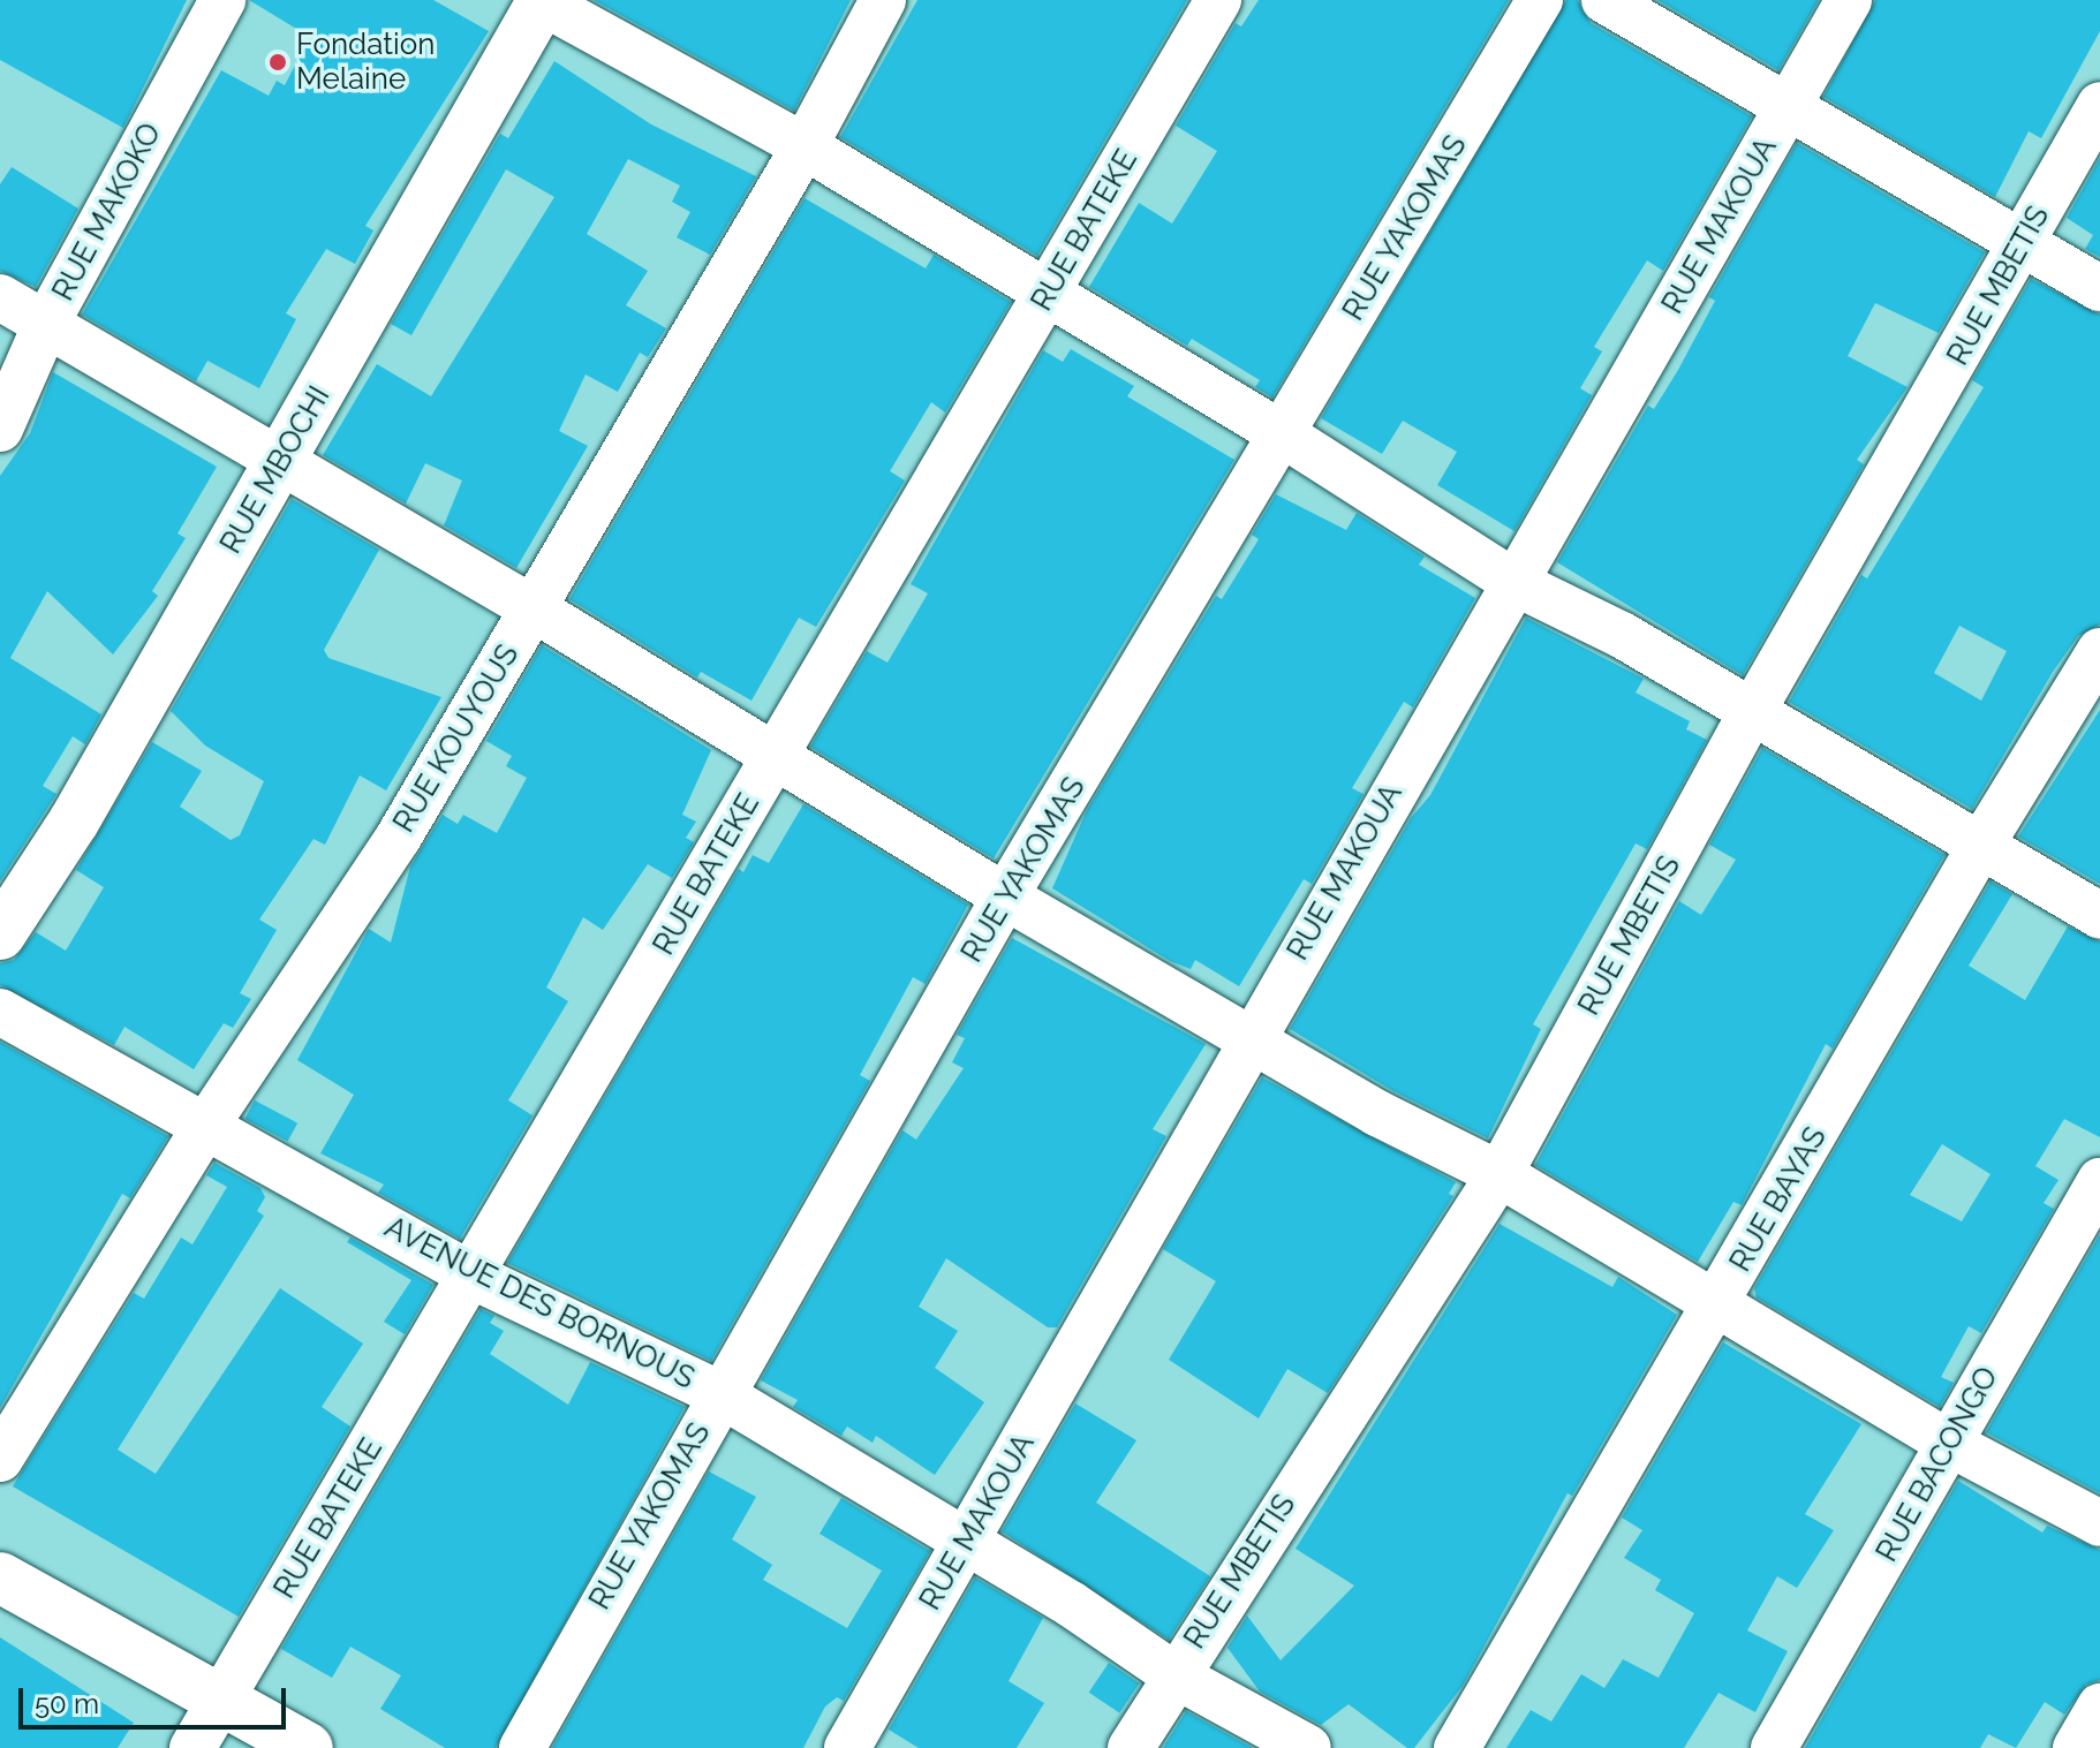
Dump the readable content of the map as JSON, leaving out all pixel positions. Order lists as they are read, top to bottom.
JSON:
{
  "streets": {
    "main road": ["RUE MBOCHI"],
    "street": [
      "RUE MAKOKO",
      "RUE MAKOUA",
      "RUE YAKOMAS",
      "RUE BATEKE",
      "RUE MBETIS",
      "RUE KOUYOUS",
      "RUE BAYAS",
      "AVENUE DES BORNOUS",
      "RUE BACONGO"
    ]
  },
  "crossings": [
    ["RUE MAKOUA", "AVENUE DES BORNOUS"],
    ["RUE YAKOMAS", "AVENUE DES BORNOUS"],
    ["RUE BATEKE", "AVENUE DES BORNOUS"],
    ["RUE MBETIS", "AVENUE DES BORNOUS"],
    ["RUE KOUYOUS", "AVENUE DES BORNOUS"]
  ],
  "places": ["Fondation Melaine"],
  "scale_bar": "50 m"
}
